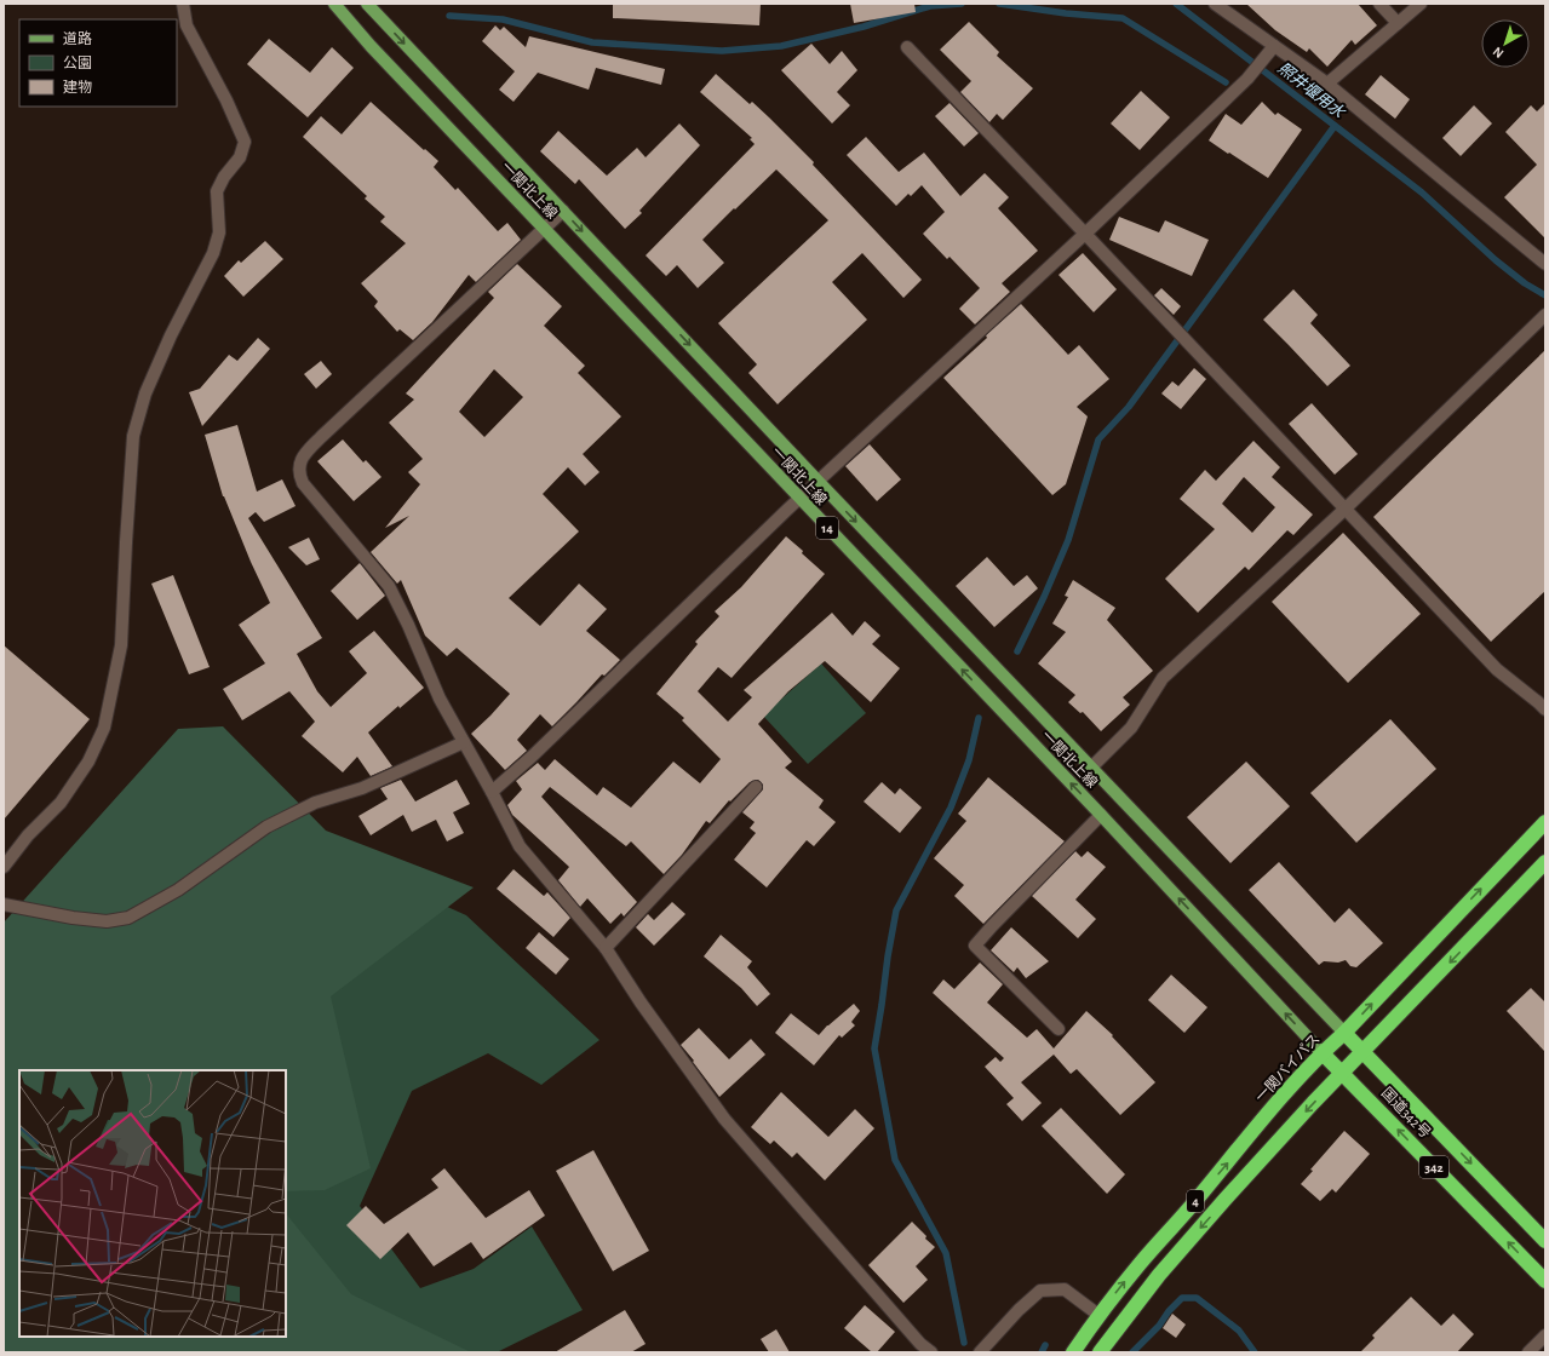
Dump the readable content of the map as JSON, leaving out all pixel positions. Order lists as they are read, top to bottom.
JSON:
{
  "streets": {
    "highway": [
      "一関バイパス",
      "国道342号",
      "342",
      "4"
    ],
    "main road": ["一関北上線", "14"]
  },
  "crossings": [
    ["一関北上線", "一関バイパス"],
    ["一関北上線", "国道342号"],
    ["一関バイパス", "国道342号"],
    ["国道342号", "4"]
  ],
  "water": ["照井堰用水"],
  "legend": ["道路", "公園", "建物"],
  "north": "bottom left"
}
